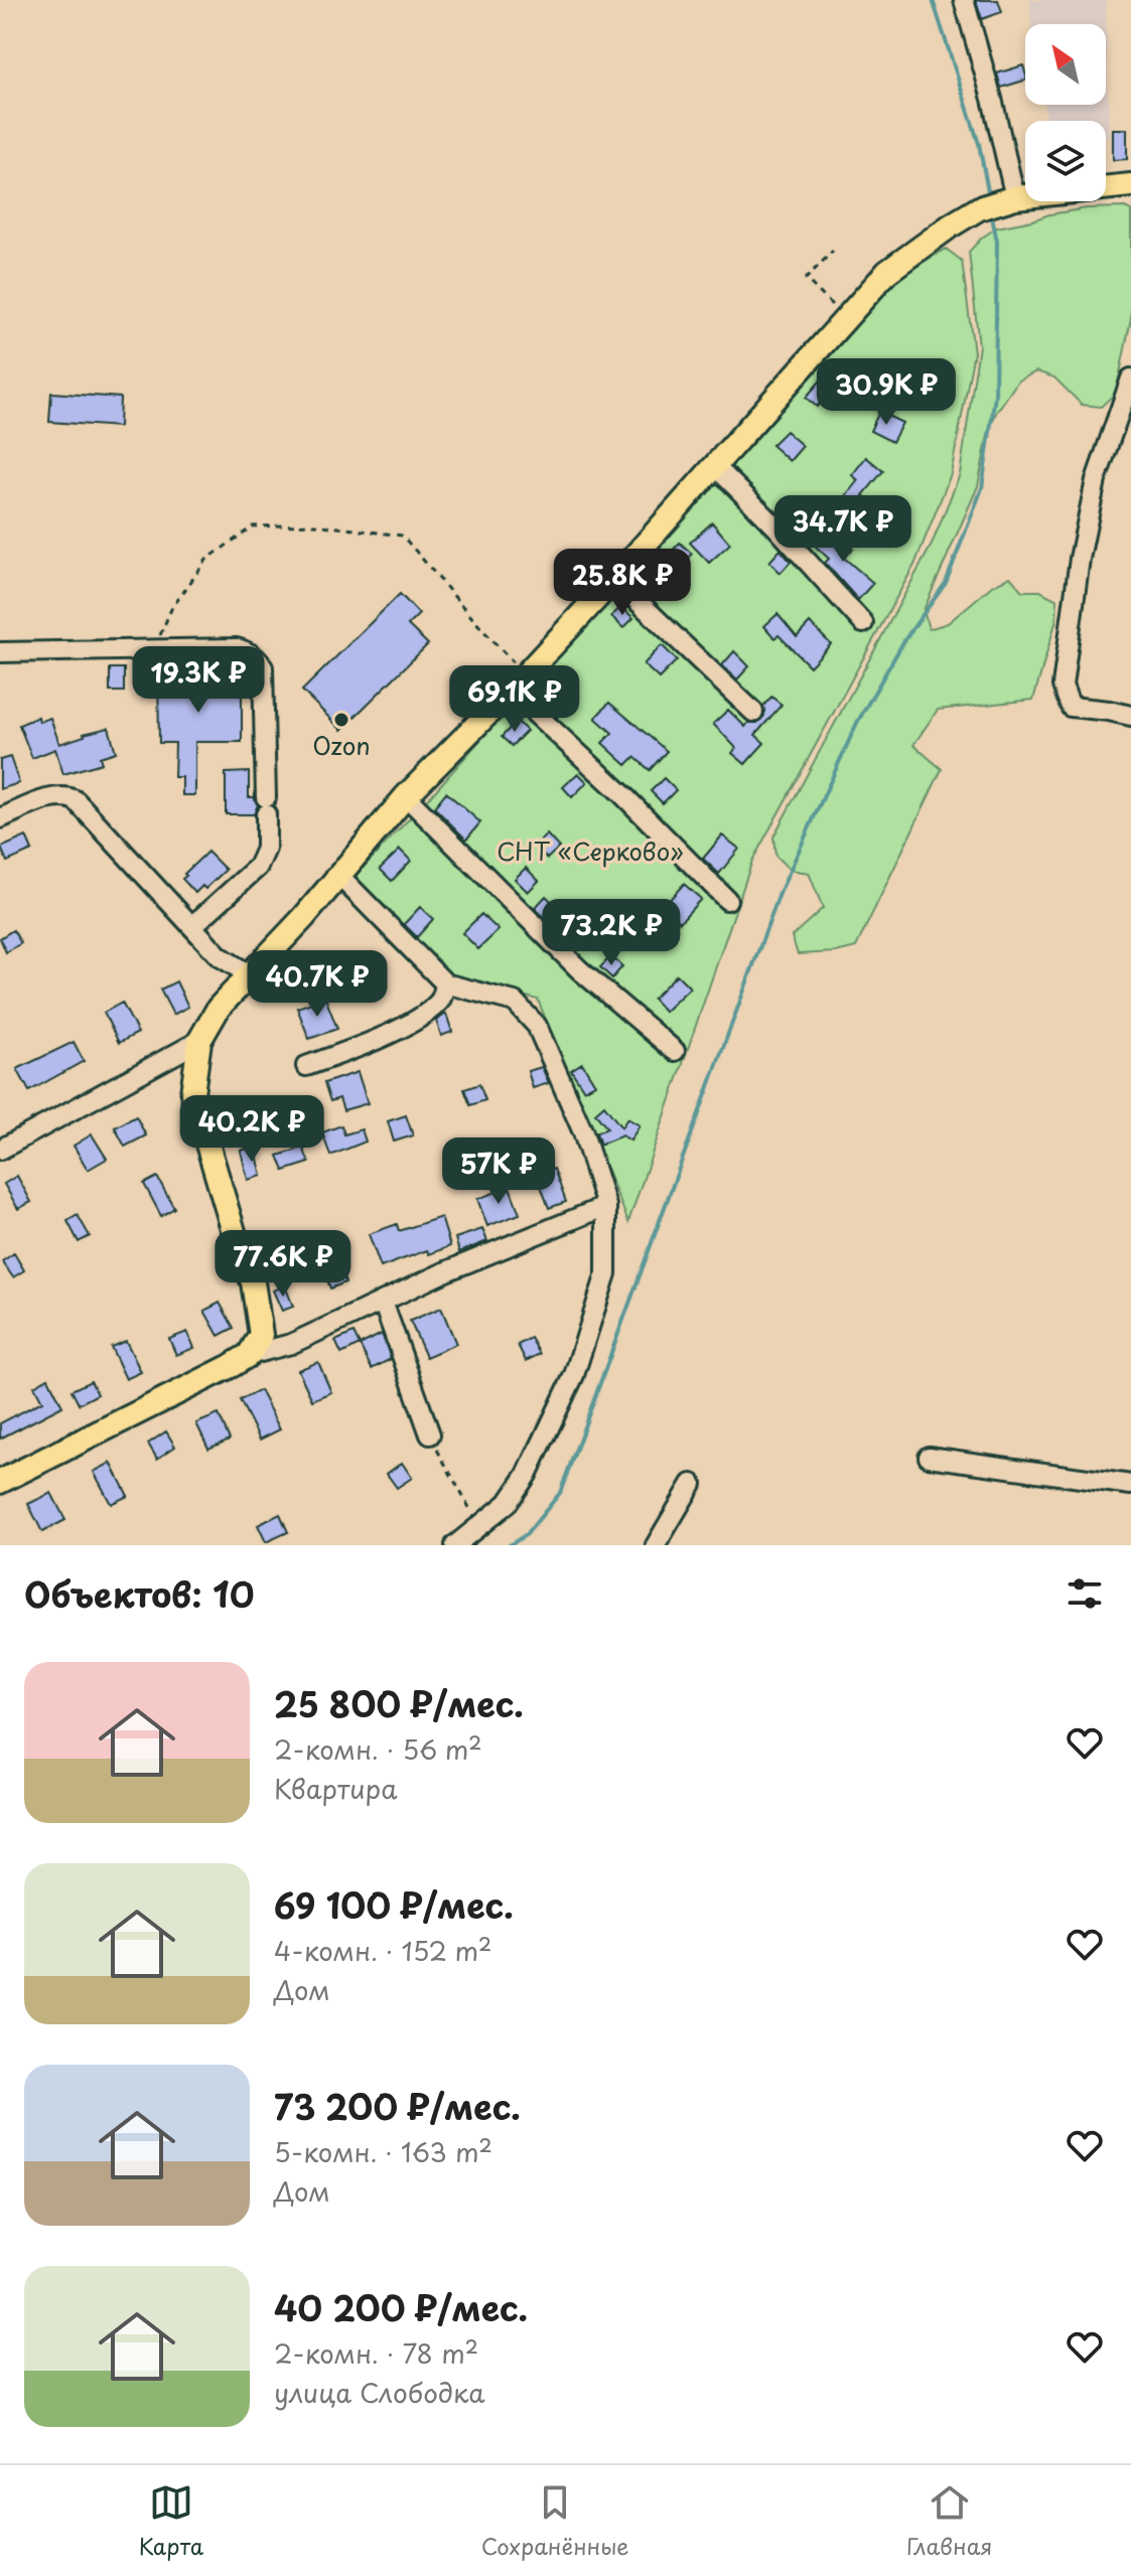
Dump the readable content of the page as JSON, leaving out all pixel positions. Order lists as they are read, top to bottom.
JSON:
{
  "parks": ["СНТ «Серково»"],
  "places": ["Ozon"],
  "north": "top left",
  "page": {
    "price": [
      "30.9K ₽",
      "34.7K ₽",
      "25.8K ₽",
      "19.3K ₽",
      "69.1K ₽",
      "73.2K ₽",
      "40.7K ₽",
      "40.2K ₽",
      "57K ₽",
      "77.6K ₽"
    ],
    "heading": "Объектов: 10",
    "list": [
      {
        "name": "25 800 ₽/мес.",
        "note": "2-комн. · 56 m² · Квартира"
      },
      {
        "name": "69 100 ₽/мес.",
        "note": "4-комн. · 152 m² · Дом"
      },
      {
        "name": "73 200 ₽/мес.",
        "note": "5-комн. · 163 m² · Дом"
      },
      {
        "name": "40 200 ₽/мес.",
        "note": "2-комн. · 78 m² · улица Слободка"
      }
    ],
    "tabs": ["Карта", "Сохранённые", "Главная"]
  }
}
